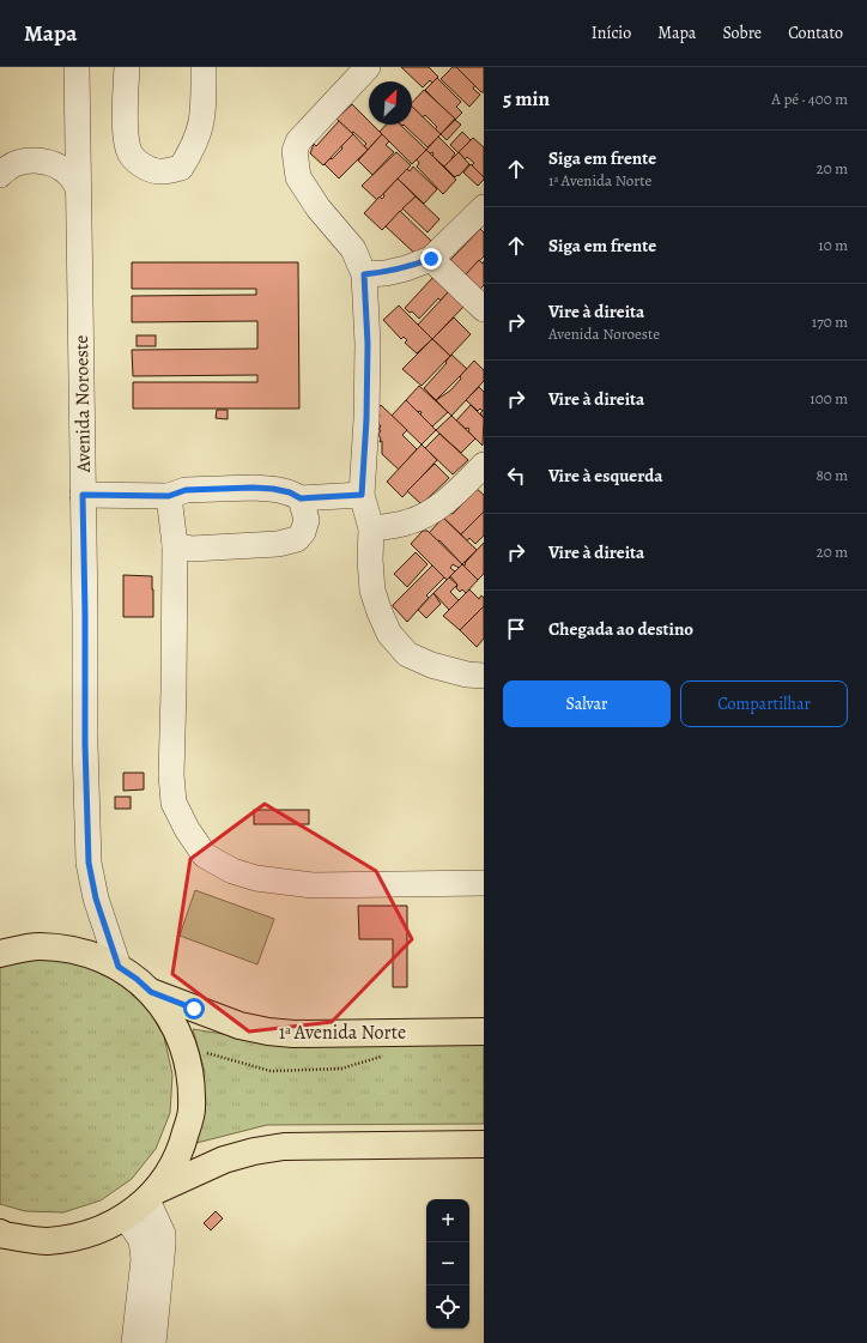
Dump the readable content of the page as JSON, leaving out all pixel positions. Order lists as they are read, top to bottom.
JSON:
{
  "streets": {
    "main road": ["1ᵃ Avenida Norte"],
    "street": ["Avenida Noroeste"]
  },
  "north": "top right",
  "page": {
    "header": "Mapa",
    "nav": [
      "Início",
      "Mapa",
      "Sobre",
      "Contato"
    ],
    "heading": ["5 min", "A pé · 400 m"],
    "list": [
      ["Siga em frente", "1ᵃ Avenida Norte", "20 m"],
      ["Siga em frente", "10 m"],
      ["Vire à direita", "Avenida Noroeste", "170 m"],
      ["Vire à direita", "100 m"],
      ["Vire à esquerda", "80 m"],
      ["Vire à direita", "20 m"],
      "Chegada ao destino"
    ],
    "buttons": ["Salvar", "Compartilhar"],
    "map_buttons": ["+", "−"]
  }
}
